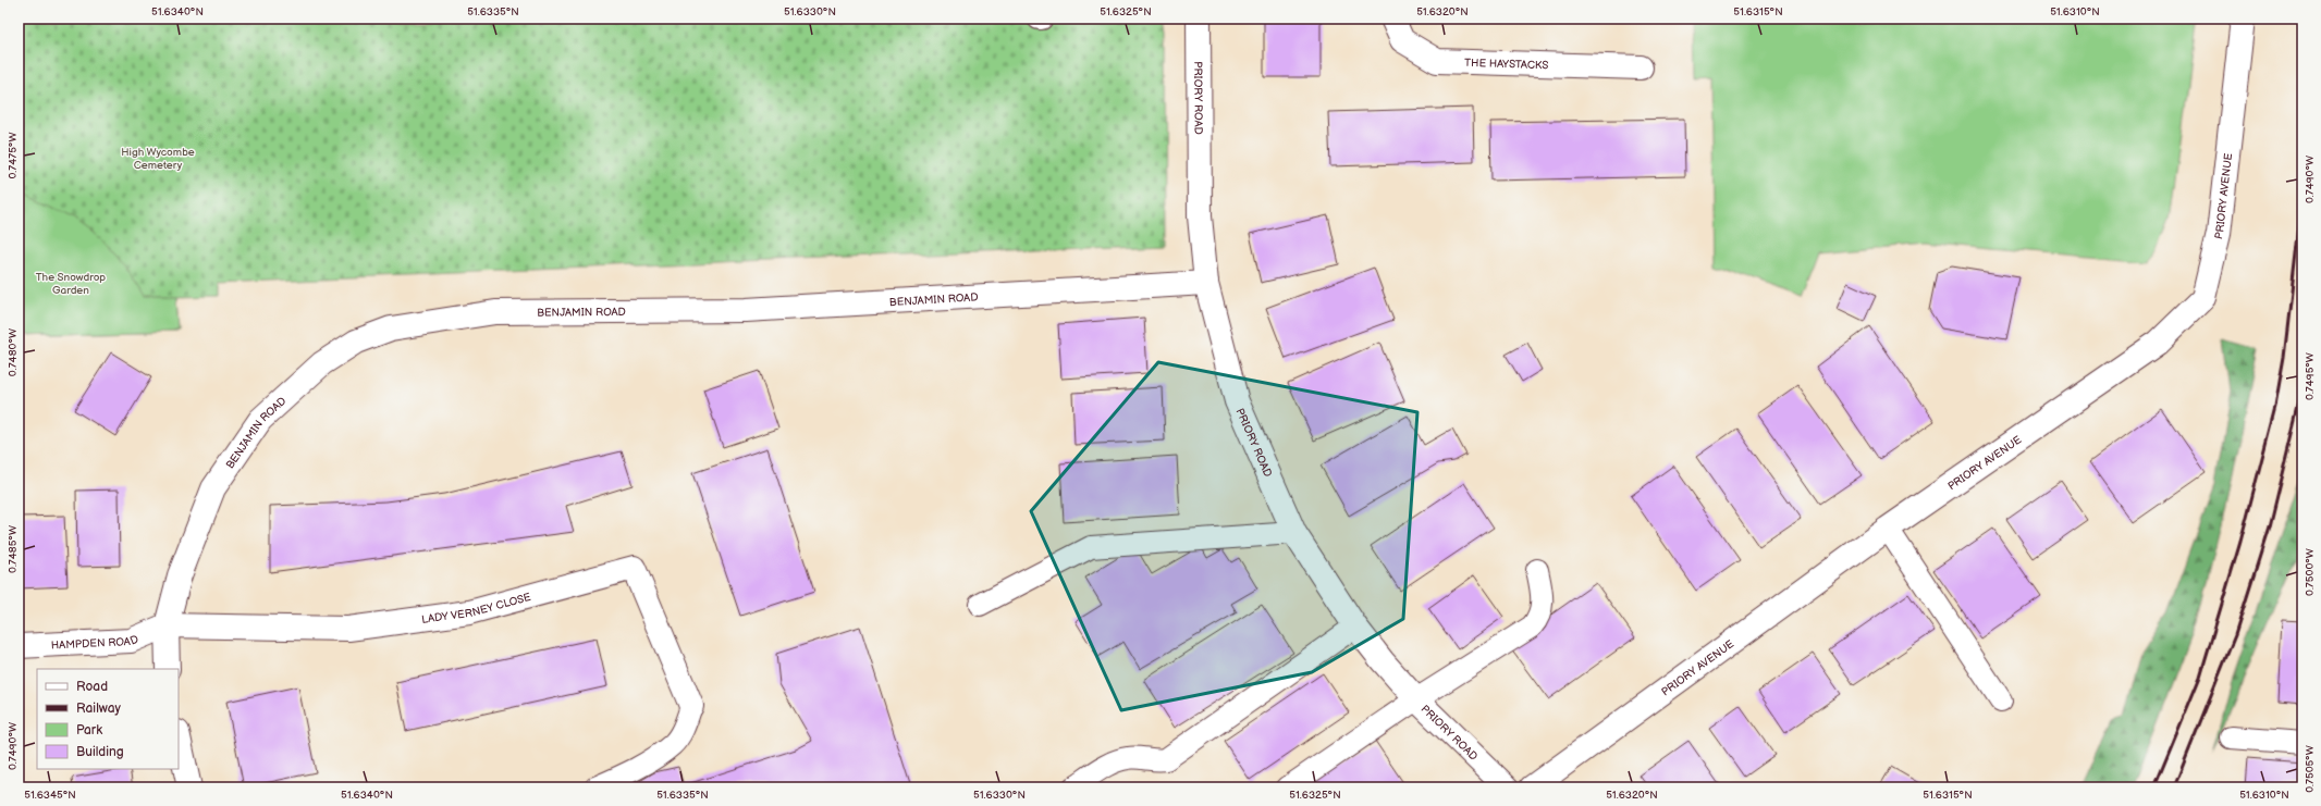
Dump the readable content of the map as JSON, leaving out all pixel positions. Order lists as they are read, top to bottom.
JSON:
{
  "streets": {
    "street": [
      "THE HAYSTACKS",
      "PRIORY ROAD",
      "PRIORY AVENUE",
      "BENJAMIN ROAD",
      "LADY VERNEY CLOSE",
      "HAMPDEN ROAD"
    ]
  },
  "crossings": [
    ["PRIORY ROAD", "BENJAMIN ROAD"],
    ["BENJAMIN ROAD", "LADY VERNEY CLOSE"],
    ["BENJAMIN ROAD", "HAMPDEN ROAD"],
    ["LADY VERNEY CLOSE", "HAMPDEN ROAD"]
  ],
  "parks": ["High Wycombe Cemetery", "The Snowdrop Garden"],
  "legend": [
    "Road",
    "Railway",
    "Park",
    "Building"
  ],
  "coordinates": [
    "51.6340°N",
    "51.6335°N",
    "51.6330°N",
    "51.6325°N",
    "51.6320°N",
    "51.6315°N",
    "51.6310°N",
    "0.7475°W",
    "0.7490°W",
    "0.7480°W",
    "0.7495°W",
    "0.7485°W",
    "0.7500°W",
    "0.7505°W",
    "51.6345°N"
  ]
}
